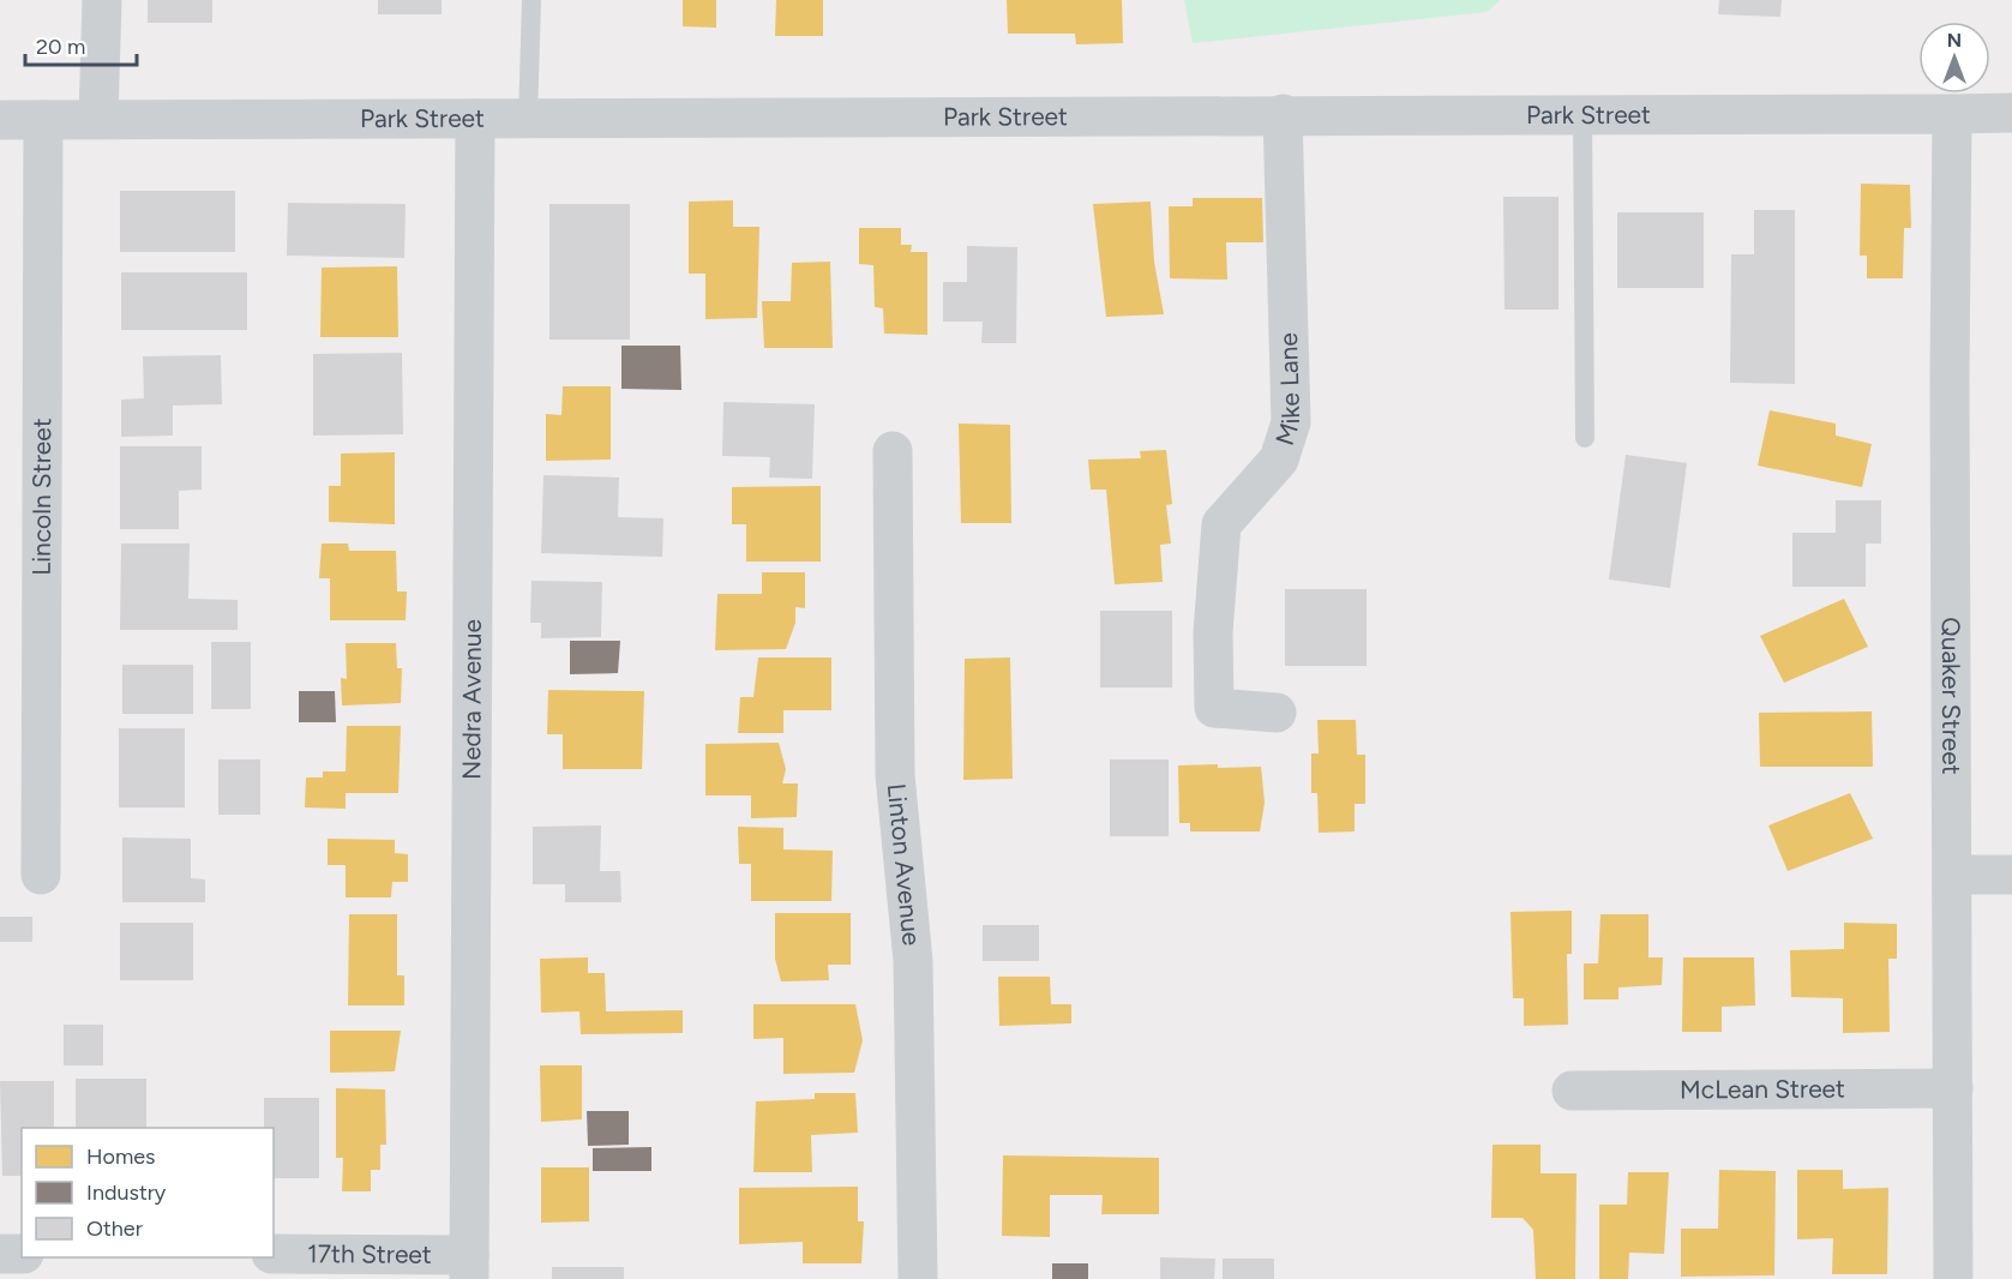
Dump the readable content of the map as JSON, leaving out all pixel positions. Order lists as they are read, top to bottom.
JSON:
{
  "streets": {
    "street": [
      "Park Street",
      "Mike Lane",
      "Lincoln Street",
      "Quaker Street",
      "Nedra Avenue",
      "Linton Avenue",
      "McLean Street",
      "17th Street"
    ]
  },
  "crossings": [
    ["Park Street", "Mike Lane"],
    ["Park Street", "Lincoln Street"],
    ["Park Street", "Quaker Street"],
    ["Park Street", "Nedra Avenue"],
    ["Quaker Street", "McLean Street"],
    ["Nedra Avenue", "17th Street"]
  ],
  "legend": ["Homes", "Industry", "Other"],
  "scale_bar": "20 m",
  "north": "top"
}
